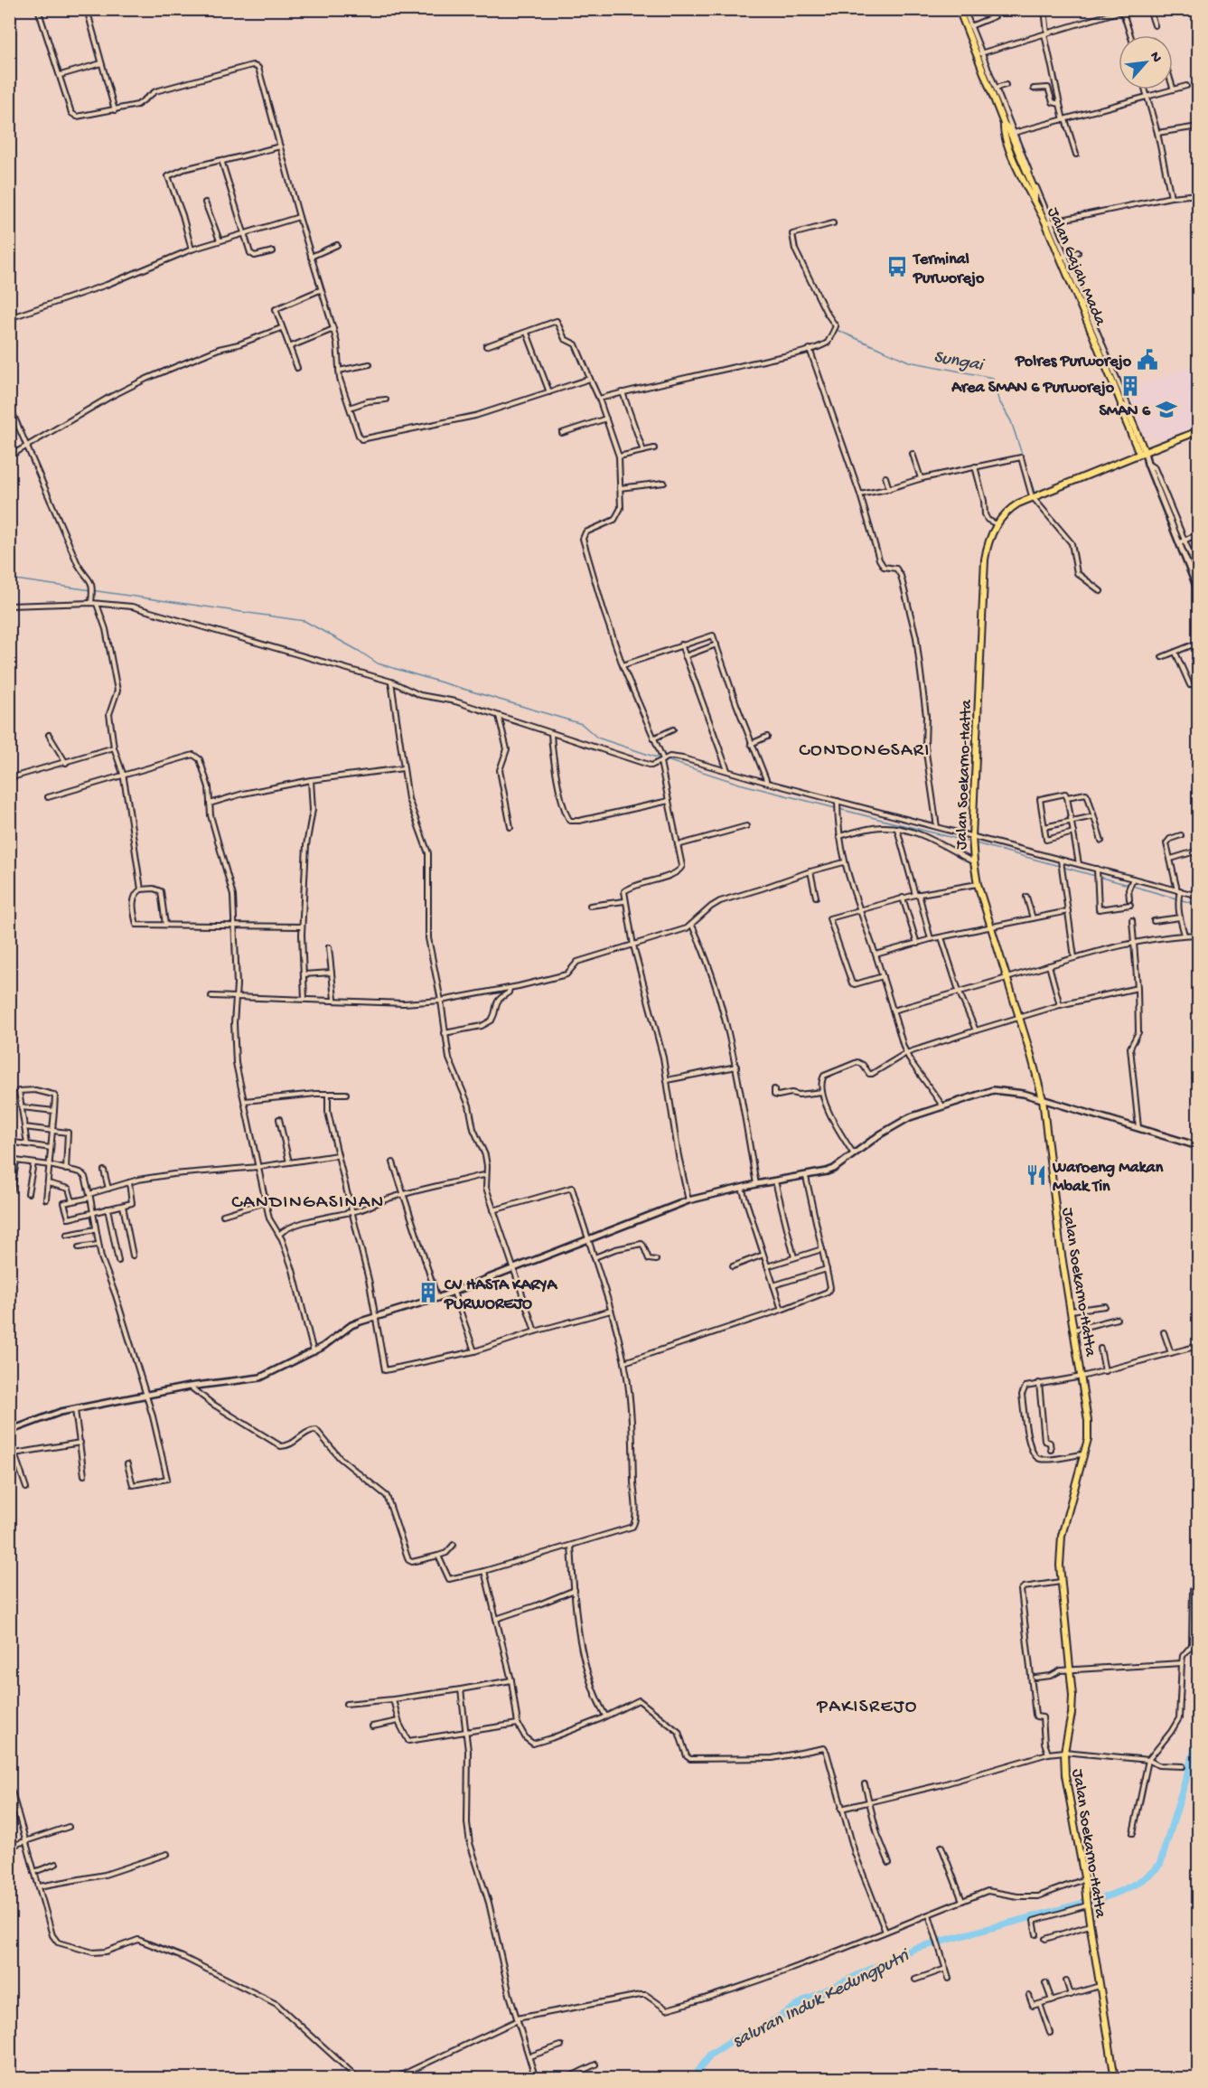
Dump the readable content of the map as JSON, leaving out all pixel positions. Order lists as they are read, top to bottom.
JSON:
{
  "streets": {
    "main road": ["Jalan Gajah Mada", "Jalan Soekarno-Hatta"]
  },
  "crossings": [
    ["Jalan Gajah Mada", "Jalan Soekarno-Hatta"]
  ],
  "districts": ["CONDONGSARI", "CANDINGASINAN", "PAKISREJO"],
  "water": ["Sungai", "saluran Induk Kedungputri"],
  "places": {
    "bus stop": ["Terminal Purworejo"],
    "public building": ["Polres Purworejo"],
    "building": ["Area SMAN 6 Purworejo", "CV HASTA KARYA PURWOREJO"],
    "school or university": ["SMAN 6"],
    "restaurant": ["Waroeng Makan Mbak Tin"]
  },
  "north": "top right"
}
